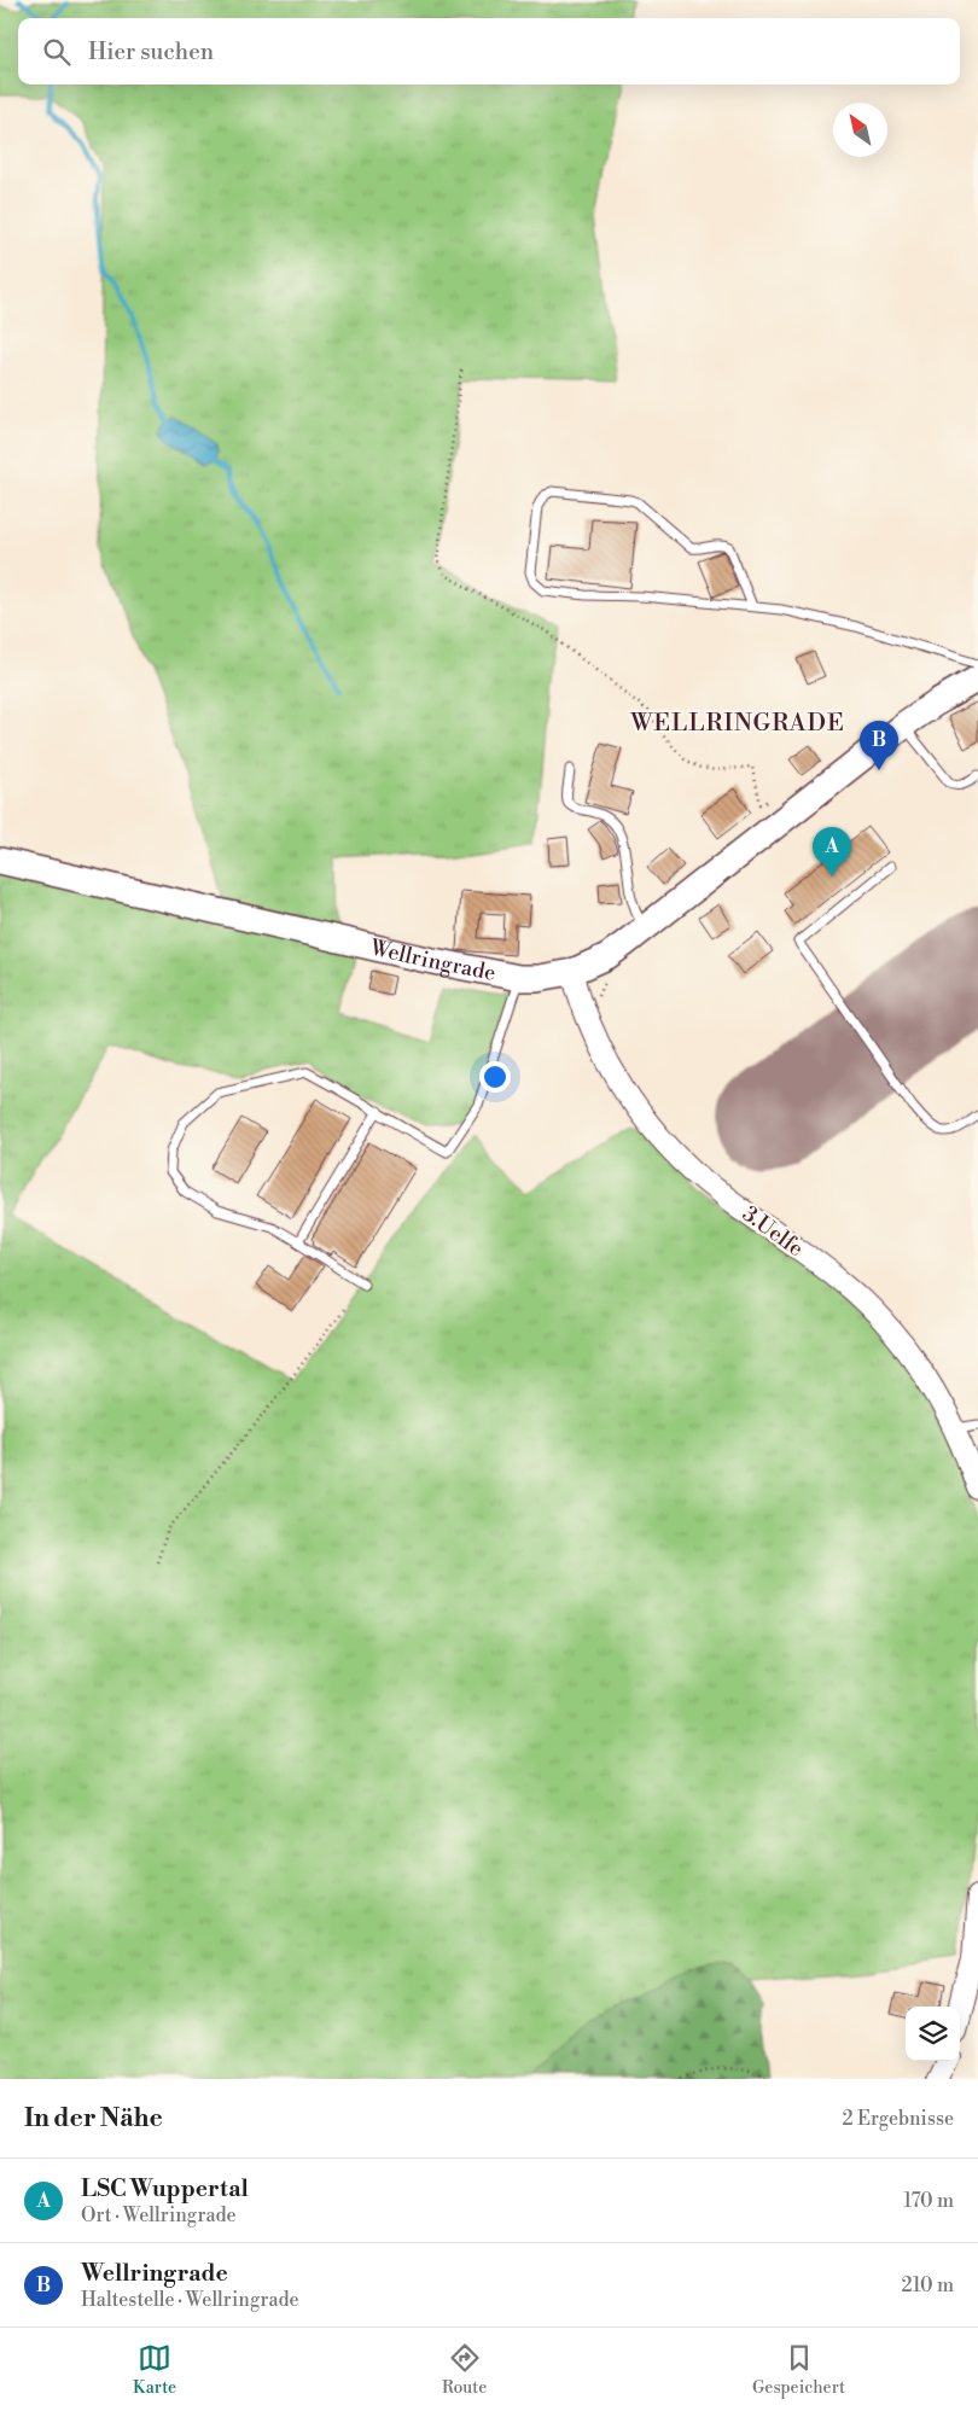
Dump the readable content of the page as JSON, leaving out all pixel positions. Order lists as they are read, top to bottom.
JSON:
{
  "streets": {
    "main road": ["Wellringrade"],
    "street": ["3.Uelfe"]
  },
  "crossings": [
    ["Wellringrade", "3.Uelfe"]
  ],
  "districts": ["WELLRINGRADE"],
  "north": "top left",
  "page": {
    "search": "Hier suchen",
    "pins": ["B", "A"],
    "heading": ["In der Nähe", "2 Ergebnisse"],
    "list": [
      {
        "mark": "A",
        "name": "LSC Wuppertal",
        "note": "Ort · Wellringrade",
        "value": "170 m"
      },
      {
        "mark": "B",
        "name": "Wellringrade",
        "note": "Haltestelle · Wellringrade",
        "value": "210 m"
      }
    ],
    "nav": ["Karte", "Route", "Gespeichert"]
  }
}
